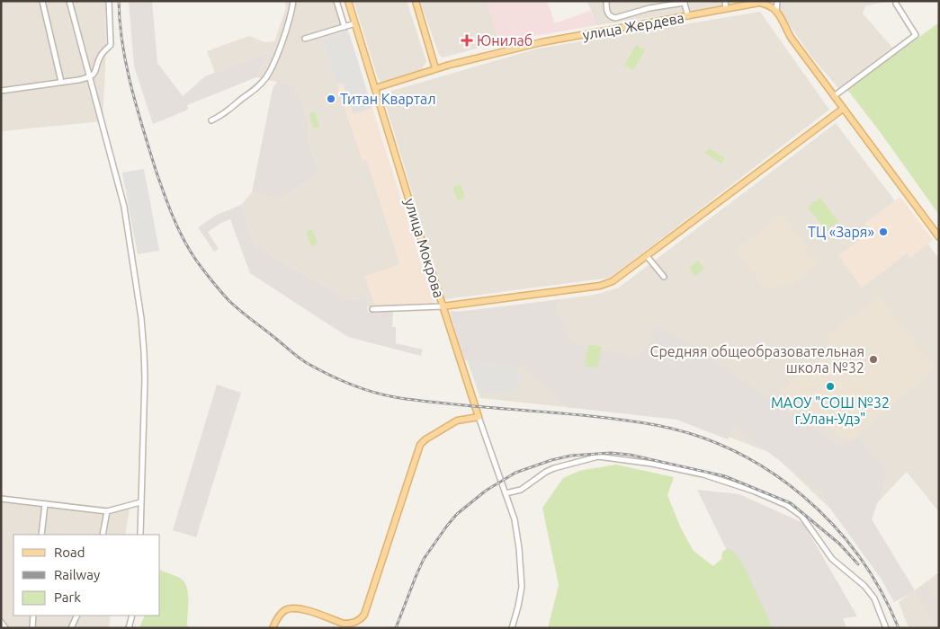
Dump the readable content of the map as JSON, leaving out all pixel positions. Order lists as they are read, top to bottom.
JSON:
{
  "streets": {
    "main road": ["улица Жердева", "улица Мокрова"]
  },
  "crossings": [
    ["улица Жердева", "улица Мокрова"]
  ],
  "places": {
    "health": ["Юнилаб"],
    "other": [
      "Титан Квартал",
      "ТЦ «Заря»",
      "Средняя общеобразовательная школа №32",
      "МАОУ \"СОШ №32 г.Улан-Удэ\""
    ]
  },
  "legend": ["Road", "Railway", "Park"]
}
